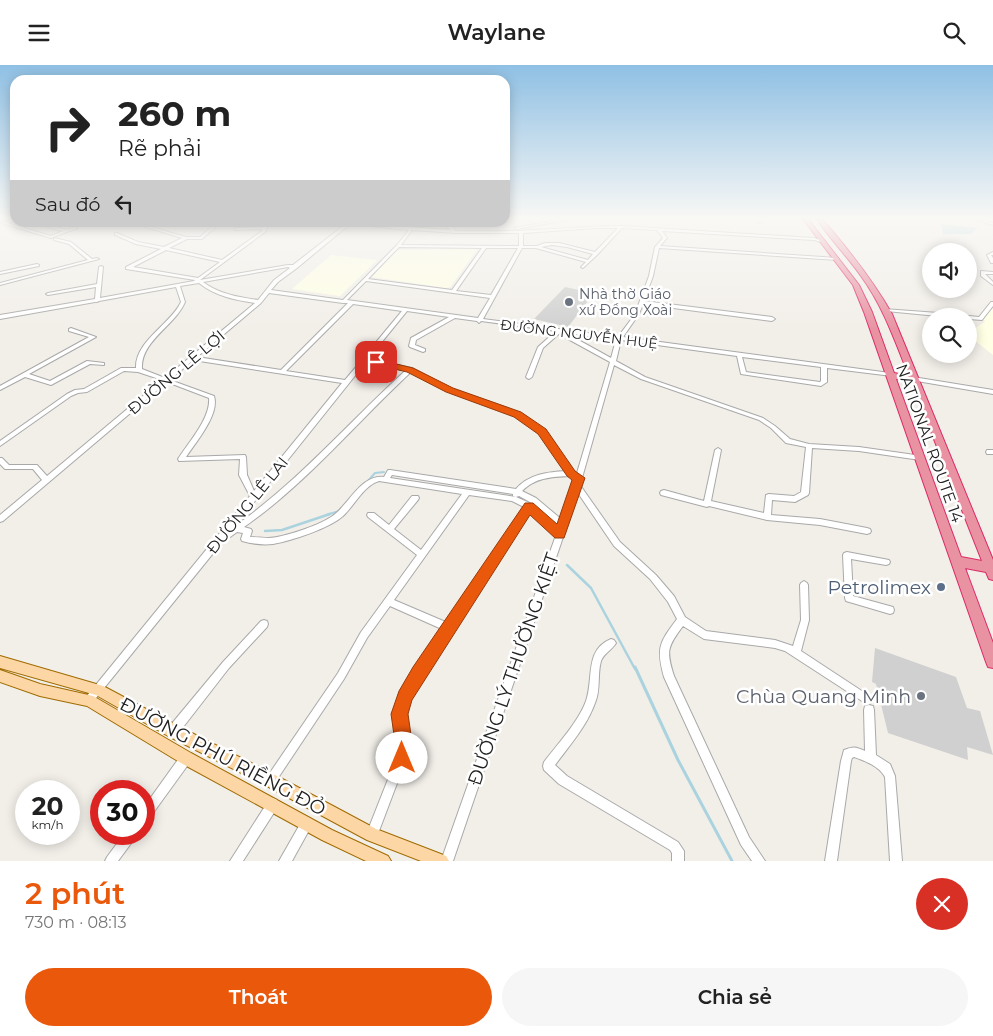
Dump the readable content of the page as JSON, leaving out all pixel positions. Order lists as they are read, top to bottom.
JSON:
{
  "streets": {
    "highway": ["NATIONAL ROUTE 14"],
    "main road": ["ĐƯỜNG PHÚ RIỀNG ĐỎ"],
    "street": [
      "ĐƯỜNG NGUYỄN HUỆ",
      "ĐƯỜNG LÊ LỢI",
      "ĐƯỜNG LÊ LAI",
      "ĐƯỜNG LÝ THƯỜNG KIỆT"
    ]
  },
  "crossings": [
    ["ĐƯỜNG NGUYỄN HUỆ", "ĐƯỜNG LÊ LỢI"],
    ["ĐƯỜNG NGUYỄN HUỆ", "NATIONAL ROUTE 14"],
    ["ĐƯỜNG NGUYỄN HUỆ", "ĐƯỜNG LÊ LAI"],
    ["ĐƯỜNG NGUYỄN HUỆ", "ĐƯỜNG LÝ THƯỜNG KIỆT"],
    ["ĐƯỜNG LÊ LAI", "ĐƯỜNG PHÚ RIỀNG ĐỎ"]
  ],
  "places": ["Nhà thờ Giáo xứ Đồng Xoài", "Petrolimex", "Chùa Quang Minh"],
  "page": {
    "header": "Waylane",
    "turn": ["260 m", "Rẽ phải"],
    "then": "Sau đó",
    "speed": "20 km/h",
    "limit": "30",
    "heading": ["2 phút", "730 m · 08:13"],
    "buttons": ["Thoát", "Chia sẻ"]
  }
}
